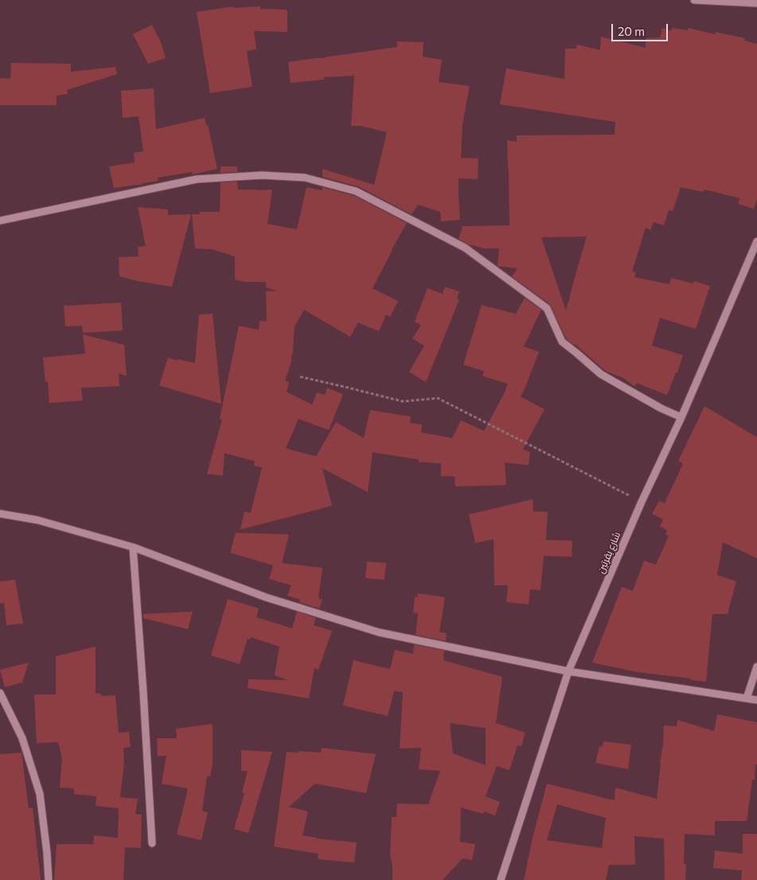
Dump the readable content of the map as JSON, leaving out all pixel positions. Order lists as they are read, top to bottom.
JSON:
{
  "streets": {
    "street": ["شارع بقرتين"]
  },
  "scale_bar": "20 m"
}
